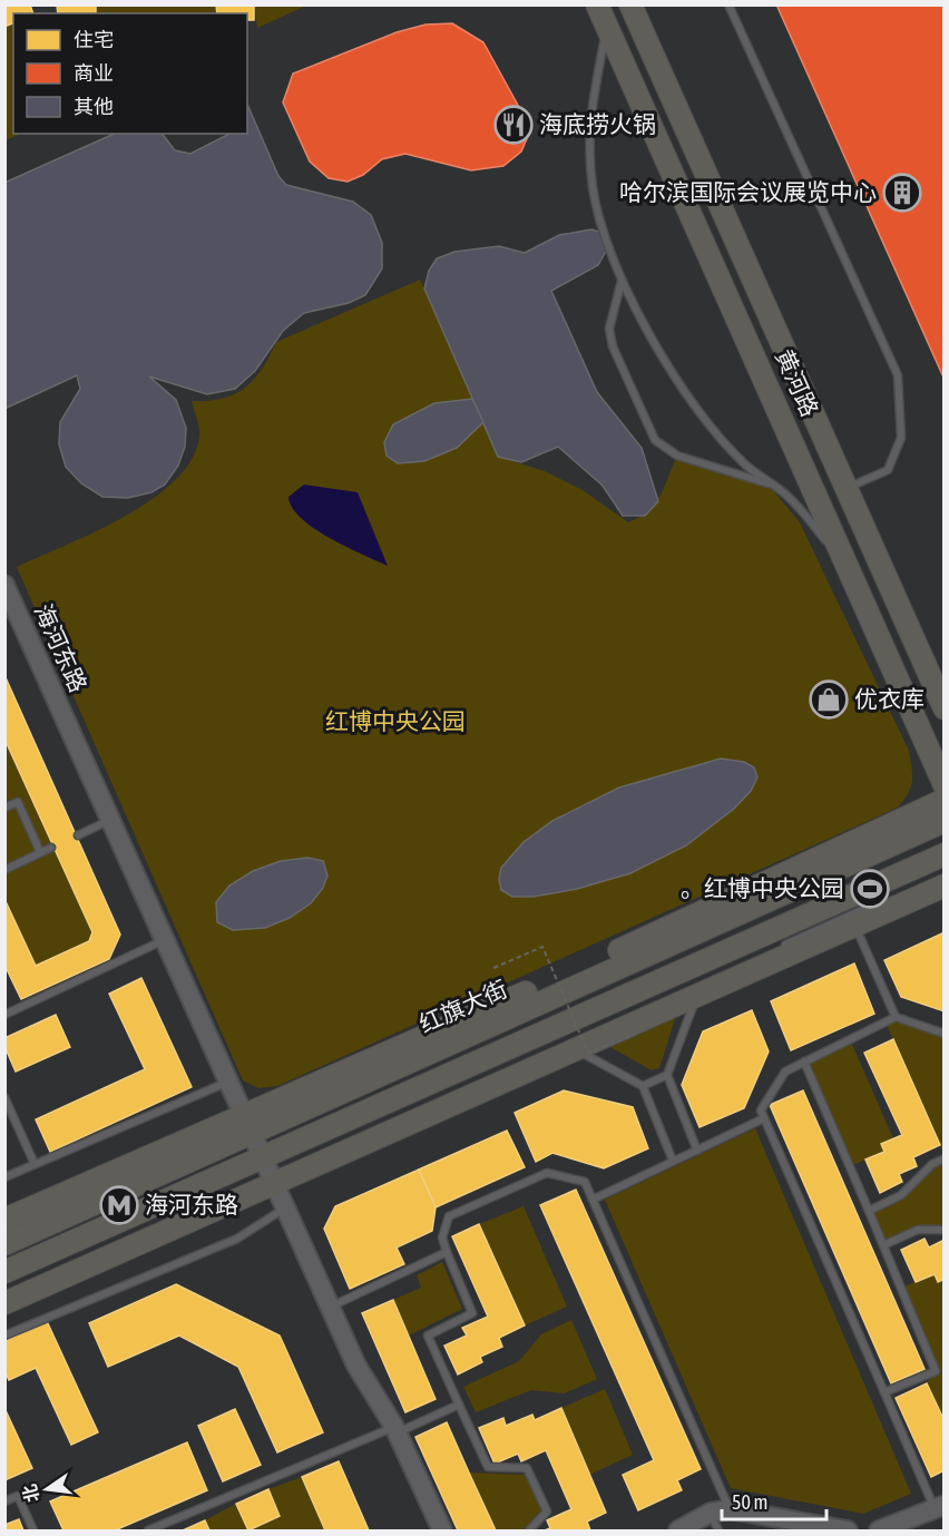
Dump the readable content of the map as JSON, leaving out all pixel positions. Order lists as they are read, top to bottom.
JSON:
{
  "streets": {
    "main road": ["黄河路", "红旗大街"],
    "street": ["海河东路"]
  },
  "crossings": [
    ["海河东路", "红旗大街"]
  ],
  "parks": ["红博中央公园"],
  "places": {
    "restaurant": ["海底捞火锅"],
    "building": ["哈尔滨国际会议展览中心"],
    "shop": ["优衣库"],
    "sports": ["。红博中央公园"],
    "metro station": ["海河东路"]
  },
  "legend": ["住宅", "商业", "其他"],
  "scale_bar": "50 m",
  "north": "left"
}
